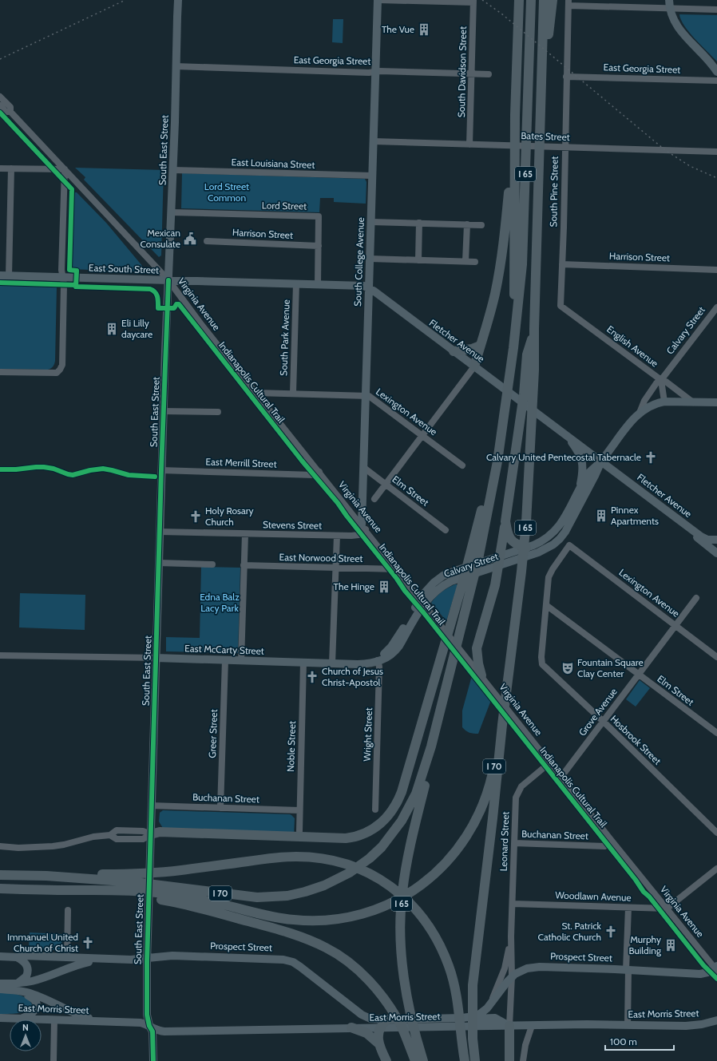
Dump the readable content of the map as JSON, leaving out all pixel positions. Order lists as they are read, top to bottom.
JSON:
{
  "streets": {
    "highway": ["I 65", "I 70"],
    "main road": [
      "South East Street",
      "South College Avenue",
      "East South Street",
      "Calvary Street",
      "Fletcher Avenue",
      "East McCarty Street",
      "Prospect Street",
      "East Morris Street"
    ],
    "street": [
      "East Georgia Street",
      "South Davidson Street",
      "Bates Street",
      "East Louisiana Street",
      "South Pine Street",
      "Lord Street",
      "Harrison Street",
      "Virginia Avenue",
      "South Park Avenue",
      "English Avenue",
      "Lexington Avenue",
      "East Merrill Street",
      "Elm Street",
      "Stevens Street",
      "East Norwood Street",
      "Grove Avenue",
      "Greer Street",
      "Wright Street",
      "Hosbrook Street",
      "Noble Street",
      "Buchanan Street",
      "Leonard Street",
      "Woodlawn Avenue"
    ],
    "cycle path": ["Indianapolis Cultural Trail"]
  },
  "crossings": [
    ["East Georgia Street", "South Davidson Street"],
    ["East Georgia Street", "South East Street"],
    ["East Georgia Street", "South Pine Street"],
    ["East Georgia Street", "South College Avenue"],
    ["South Davidson Street", "Bates Street"],
    ["Bates Street", "South Pine Street"],
    ["Bates Street", "South College Avenue"],
    ["South East Street", "East Louisiana Street"],
    ["South East Street", "Lord Street"],
    ["South East Street", "East South Street"],
    ["South East Street", "Virginia Avenue"],
    ["South East Street", "Fletcher Avenue"],
    ["South East Street", "East Merrill Street"],
    ["South East Street", "Stevens Street"],
    ["South East Street", "East McCarty Street"],
    ["South East Street", "Buchanan Street"],
    ["South East Street", "Prospect Street"],
    ["South East Street", "East Morris Street"],
    ["East Louisiana Street", "South College Avenue"],
    ["I 65", "I 70"],
    ["South Pine Street", "Harrison Street"],
    ["South Pine Street", "English Avenue"],
    ["Lord Street", "Harrison Street"],
    ["South College Avenue", "Virginia Avenue"],
    ["South College Avenue", "Fletcher Avenue"],
    ["South College Avenue", "Lexington Avenue"],
    ["South College Avenue", "Elm Street"],
    ["South College Avenue", "Stevens Street"],
    ["East South Street", "Virginia Avenue"],
    ["East South Street", "Fletcher Avenue"],
    ["Virginia Avenue", "Calvary Street"],
    ["Virginia Avenue", "Fletcher Avenue"],
    ["Virginia Avenue", "Lexington Avenue"],
    ["Virginia Avenue", "East Merrill Street"],
    ["Virginia Avenue", "Stevens Street"],
    ["Virginia Avenue", "East Norwood Street"],
    ["Virginia Avenue", "Grove Avenue"],
    ["Virginia Avenue", "Buchanan Street"],
    ["Virginia Avenue", "Leonard Street"],
    ["Virginia Avenue", "Woodlawn Avenue"],
    ["Virginia Avenue", "Prospect Street"],
    ["Calvary Street", "Fletcher Avenue"],
    ["Calvary Street", "English Avenue"],
    ["Calvary Street", "East McCarty Street"],
    ["Calvary Street", "Wright Street"],
    ["South Park Avenue", "Fletcher Avenue"],
    ["South Park Avenue", "Lexington Avenue"],
    ["Lexington Avenue", "Elm Street"],
    ["Lexington Avenue", "Grove Avenue"],
    ["Lexington Avenue", "Hosbrook Street"],
    ["Elm Street", "Grove Avenue"],
    ["Elm Street", "Hosbrook Street"],
    ["East McCarty Street", "Greer Street"],
    ["East McCarty Street", "Wright Street"],
    ["East McCarty Street", "Noble Street"],
    ["Grove Avenue", "Hosbrook Street"],
    ["Greer Street", "Buchanan Street"],
    ["Noble Street", "Buchanan Street"],
    ["Buchanan Street", "Leonard Street"],
    ["Leonard Street", "Woodlawn Avenue"],
    ["Leonard Street", "Prospect Street"],
    ["Leonard Street", "East Morris Street"],
    ["Prospect Street", "East Morris Street"]
  ],
  "parks": ["Lord Street Common", "Edna Balz Lacy Park"],
  "places": {
    "building": [
      "The Vue",
      "Eli Lilly daycare",
      "Pinnex Apartments",
      "The Hinge",
      "Murphy Building"
    ],
    "public building": ["Mexican Consulate"],
    "church": [
      "Calvary United Pentecostal Tabernacle",
      "Holy Rosary Church",
      "Church of Jesus Christ-Apostol",
      "St. Patrick Catholic Church",
      "Immanuel United Church of Christ"
    ],
    "theatre": ["Fountain Square Clay Center"]
  },
  "scale_bar": "100 m",
  "north": "top"
}
